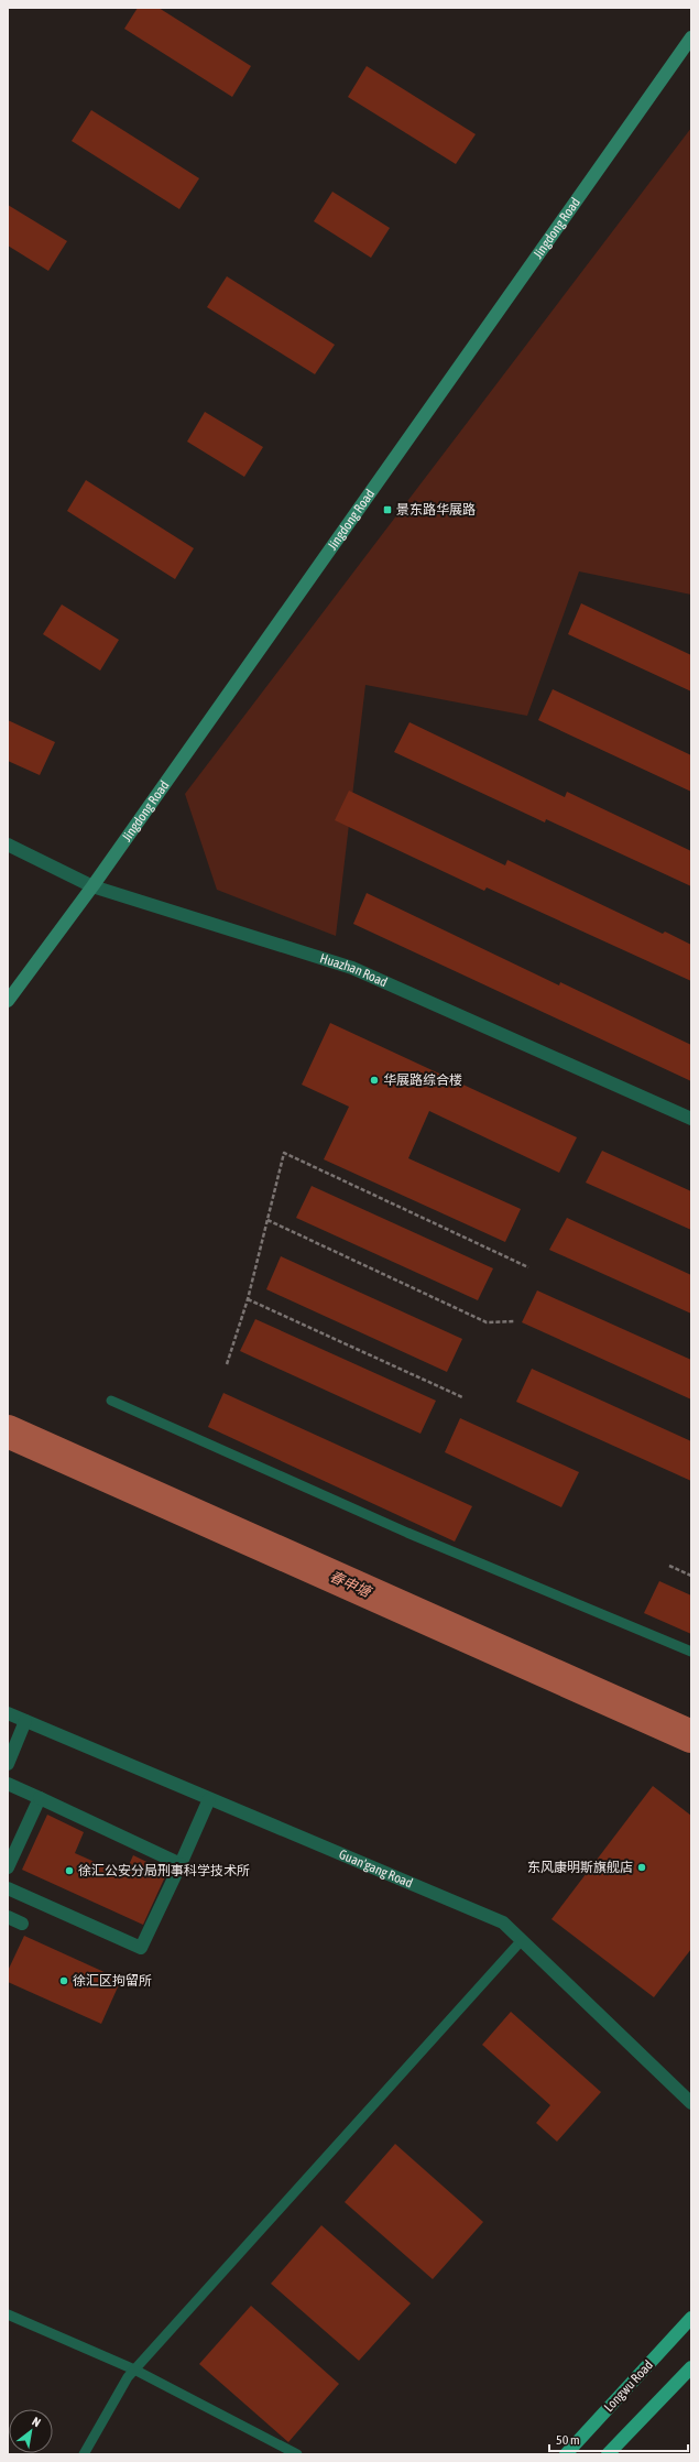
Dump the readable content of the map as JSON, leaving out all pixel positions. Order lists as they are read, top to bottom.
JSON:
{
  "streets": {
    "main road": ["Longwu Road"],
    "street": ["Jingdong Road", "Huazhan Road", "Guan'gang Road"]
  },
  "crossings": [
    ["Jingdong Road", "Huazhan Road"]
  ],
  "water": ["春申塘"],
  "places": {
    "transit": ["景东路华展路"],
    "other": [
      "华展路综合楼",
      "东风康明斯旗舰店",
      "徐汇公安分局刑事科学技术所",
      "徐汇区拘留所"
    ]
  },
  "scale_bar": "50 m",
  "north": "top right"
}
